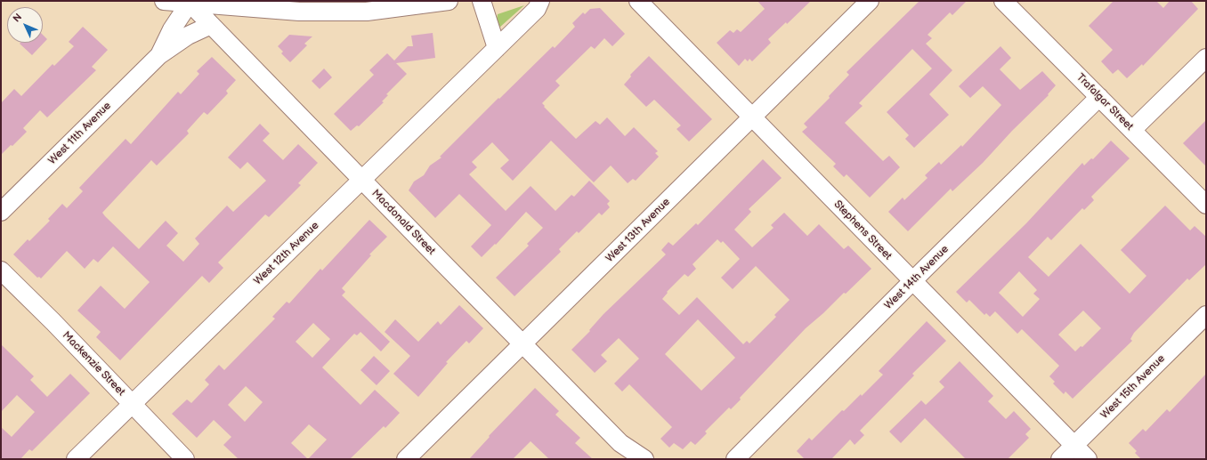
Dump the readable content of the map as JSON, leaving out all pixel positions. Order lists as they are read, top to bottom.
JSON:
{
  "streets": {
    "street": [
      "Trafalgar Street",
      "West 11th Avenue",
      "Macdonald Street",
      "West 13th Avenue",
      "Stephens Street",
      "West 12th Avenue",
      "West 14th Avenue",
      "Mackenzie Street",
      "West 15th Avenue"
    ]
  },
  "crossings": [
    ["Trafalgar Street", "West 14th Avenue"],
    ["West 11th Avenue", "Macdonald Street"],
    ["Macdonald Street", "West 13th Avenue"],
    ["Macdonald Street", "West 12th Avenue"],
    ["West 13th Avenue", "Stephens Street"],
    ["Stephens Street", "West 14th Avenue"],
    ["Stephens Street", "West 15th Avenue"],
    ["West 12th Avenue", "Mackenzie Street"]
  ],
  "north": "top left"
}
